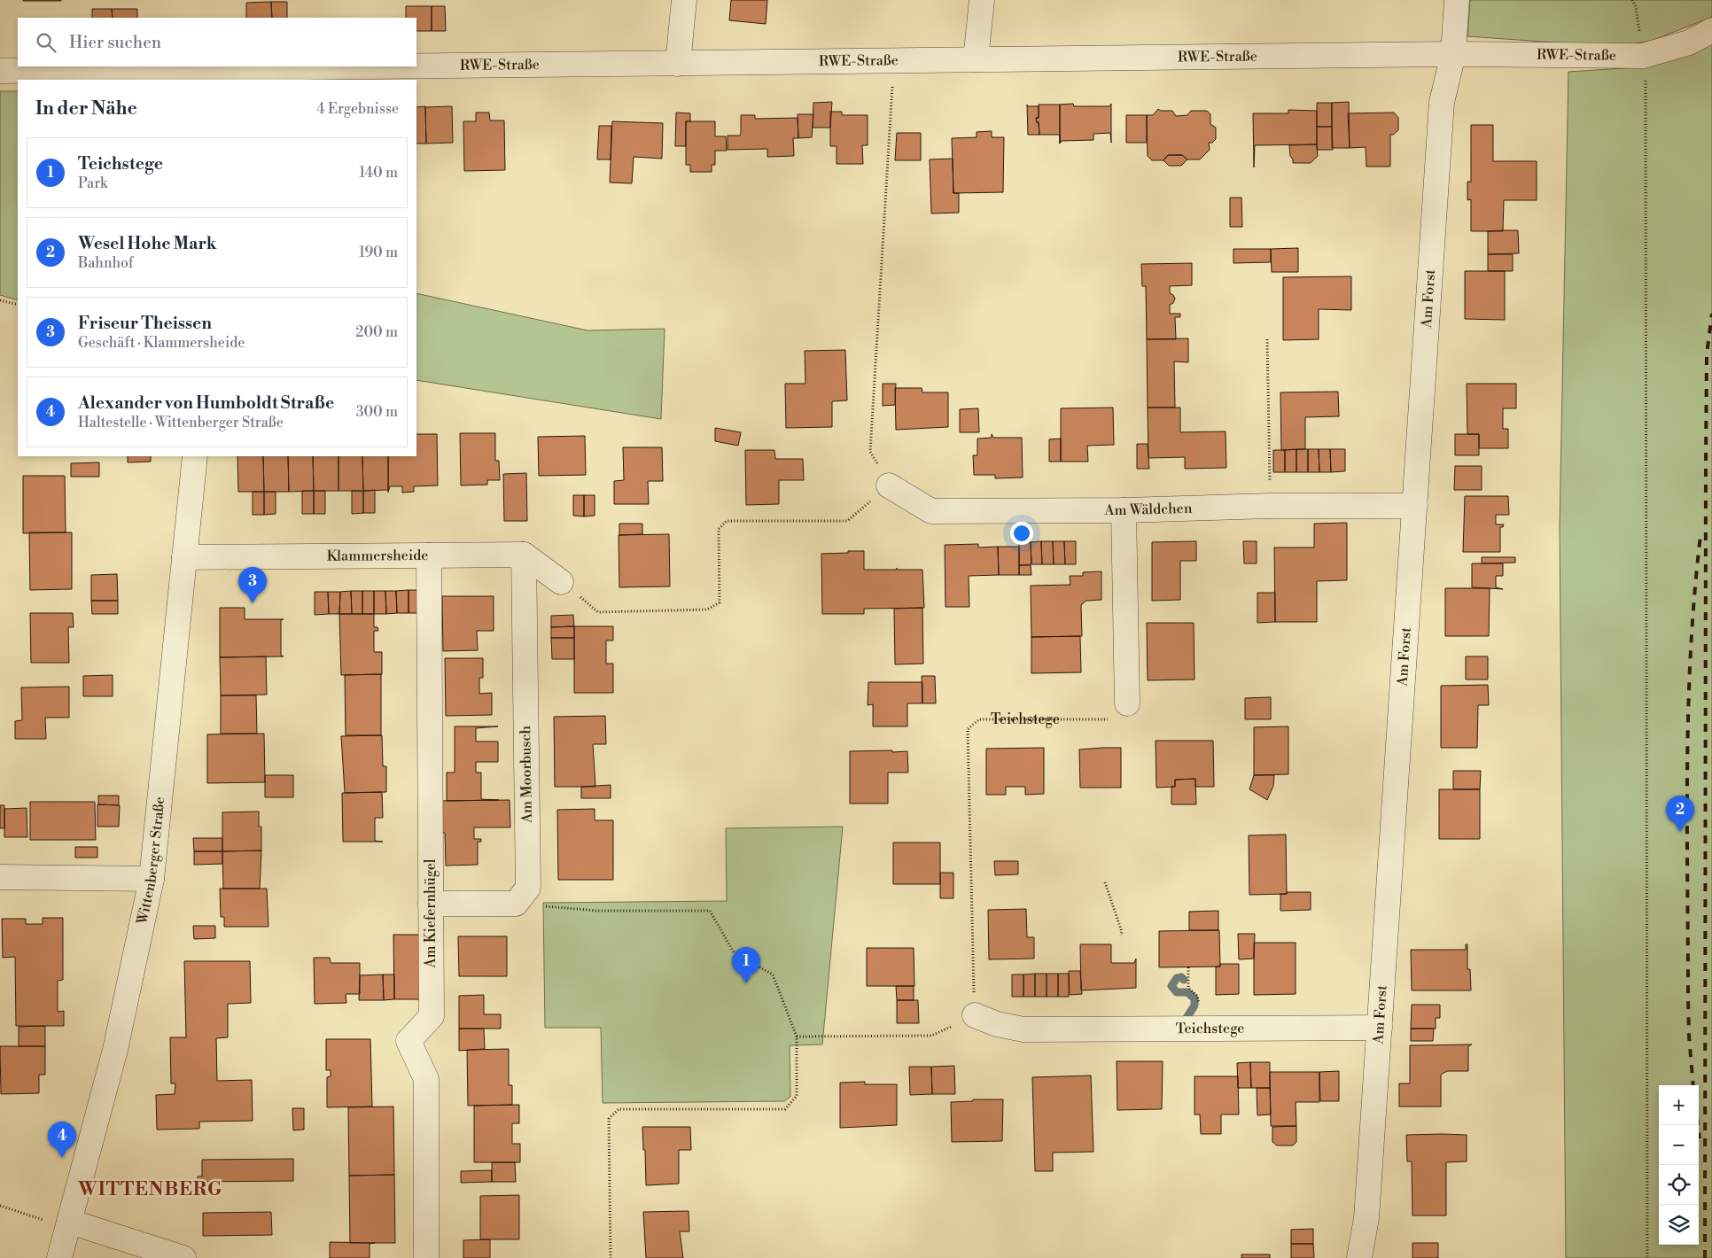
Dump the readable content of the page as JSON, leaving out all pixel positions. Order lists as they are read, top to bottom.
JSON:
{
  "streets": {
    "street": [
      "RWE-Straße",
      "Am Forst",
      "Am Wäldchen",
      "Klammersheide",
      "Teichstege",
      "Am Moorbusch",
      "Wittenberger Straße",
      "Am Kiefernhügel"
    ]
  },
  "crossings": [
    ["RWE-Straße", "Am Forst"],
    ["Am Forst", "Am Wäldchen"],
    ["Am Forst", "Teichstege"],
    ["Klammersheide", "Am Moorbusch"],
    ["Klammersheide", "Wittenberger Straße"],
    ["Klammersheide", "Am Kiefernhügel"]
  ],
  "districts": ["WITTENBERG"],
  "page": {
    "search": "Hier suchen",
    "heading": ["In der Nähe", "4 Ergebnisse"],
    "list": [
      {
        "mark": "1",
        "name": "Teichstege",
        "note": "Park",
        "value": "140 m"
      },
      {
        "mark": "2",
        "name": "Wesel Hohe Mark",
        "note": "Bahnhof",
        "value": "190 m"
      },
      {
        "mark": "3",
        "name": "Friseur Theissen",
        "note": "Geschäft · Klammersheide",
        "value": "200 m"
      },
      {
        "mark": "4",
        "name": "Alexander von Humboldt Straße",
        "note": "Haltestelle · Wittenberger Straße",
        "value": "300 m"
      }
    ],
    "pins": [
      "3",
      "2",
      "1",
      "4"
    ],
    "map_buttons": ["+", "−"]
  }
}
